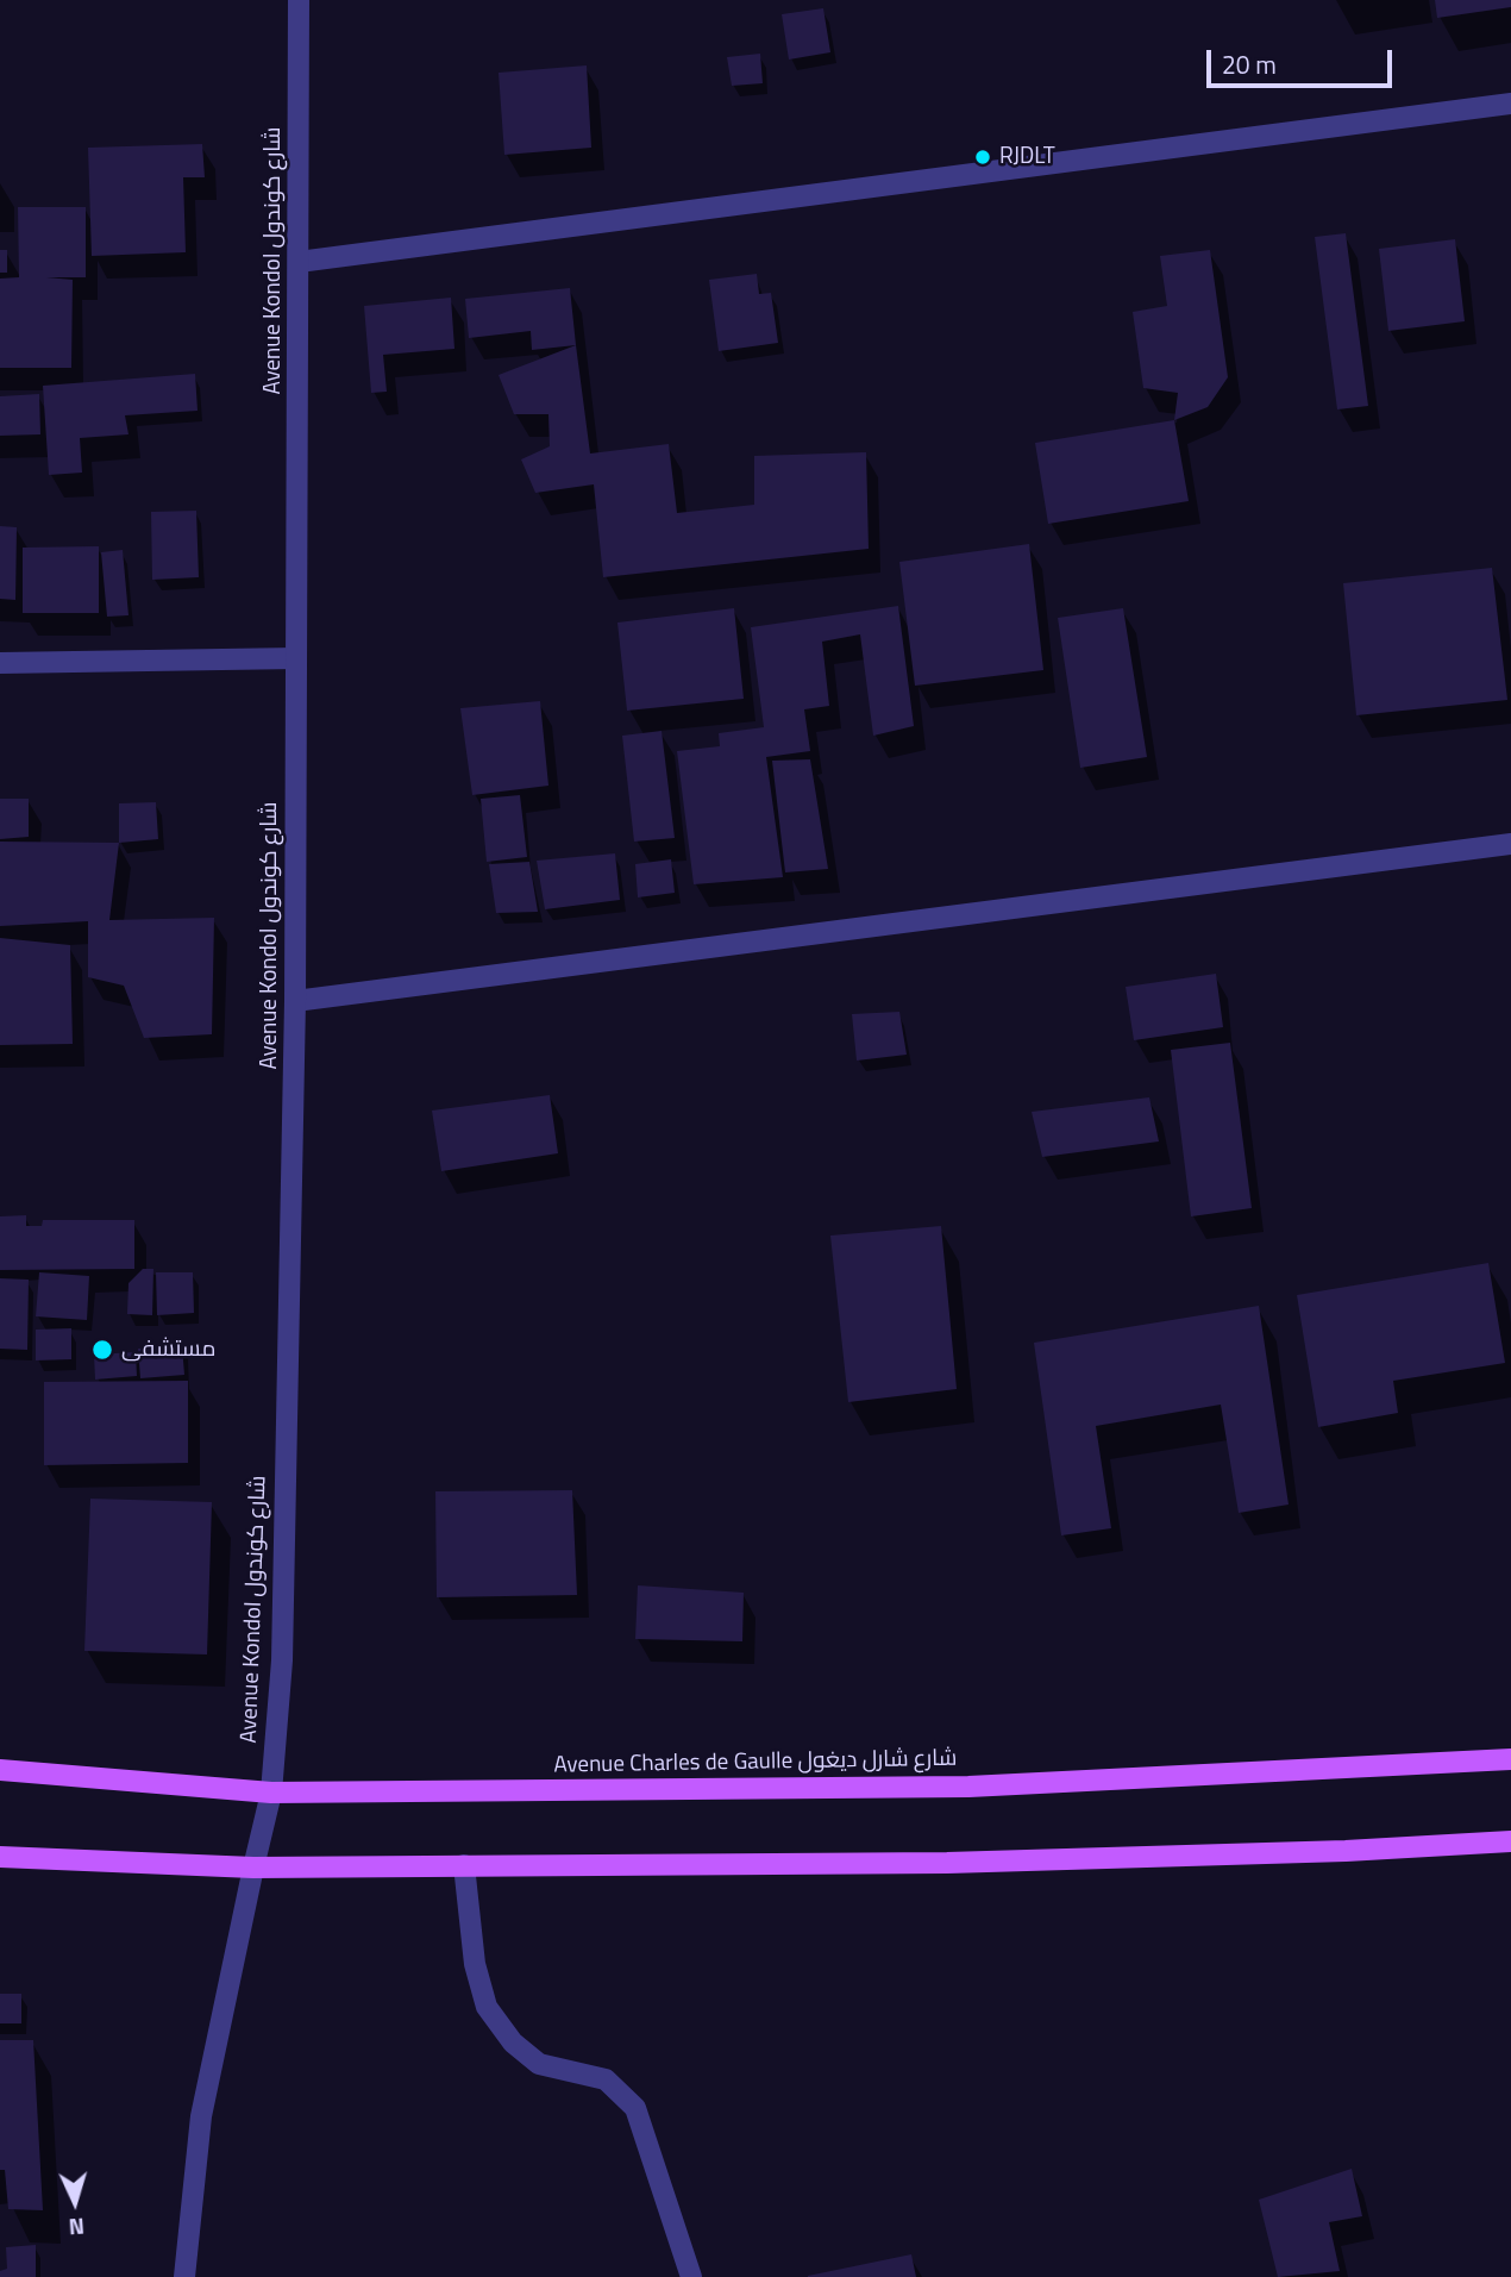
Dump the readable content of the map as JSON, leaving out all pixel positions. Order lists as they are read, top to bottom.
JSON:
{
  "streets": {
    "main road": ["Avenue Charles de Gaulle شارع شارل ديغول"],
    "street": ["Avenue Kondol شارع كوندول"]
  },
  "crossings": [
    ["Avenue Kondol شارع كوندول", "Avenue Charles de Gaulle شارع شارل ديغول"]
  ],
  "places": ["RJDLT", "مستشفى"],
  "scale_bar": "20 m",
  "north": "bottom"
}
